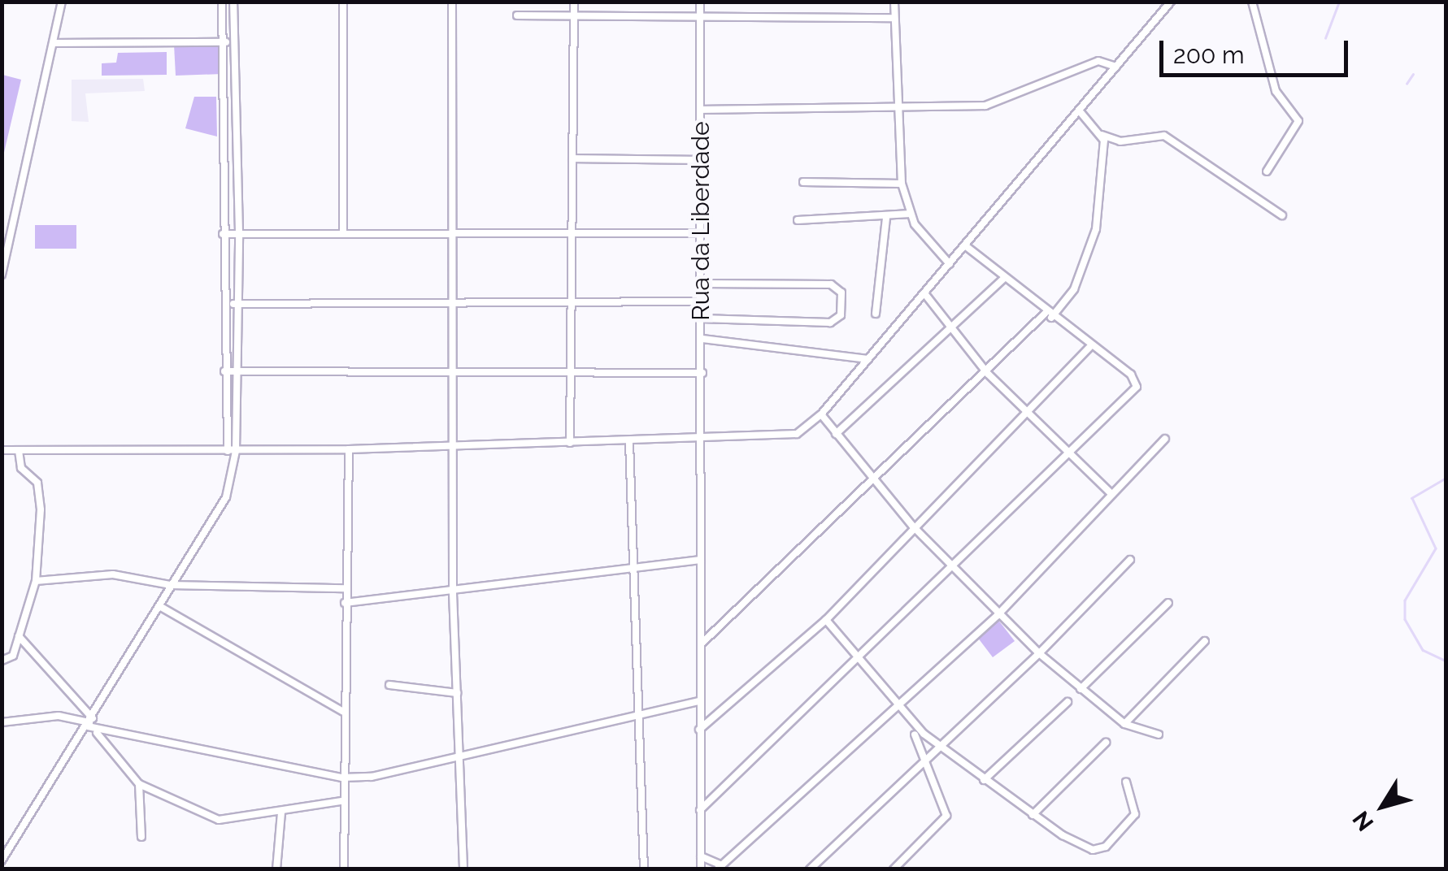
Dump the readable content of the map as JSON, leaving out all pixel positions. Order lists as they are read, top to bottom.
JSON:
{
  "streets": {
    "street": ["Rua da Liberdade"]
  },
  "scale_bar": "200 m",
  "north": "bottom left"
}
